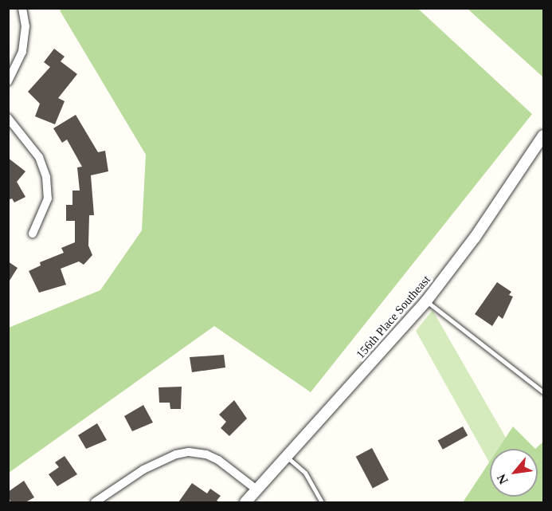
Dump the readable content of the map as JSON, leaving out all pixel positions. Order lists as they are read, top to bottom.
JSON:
{
  "streets": {
    "street": ["156th Place Southeast"]
  },
  "north": "bottom left"
}
